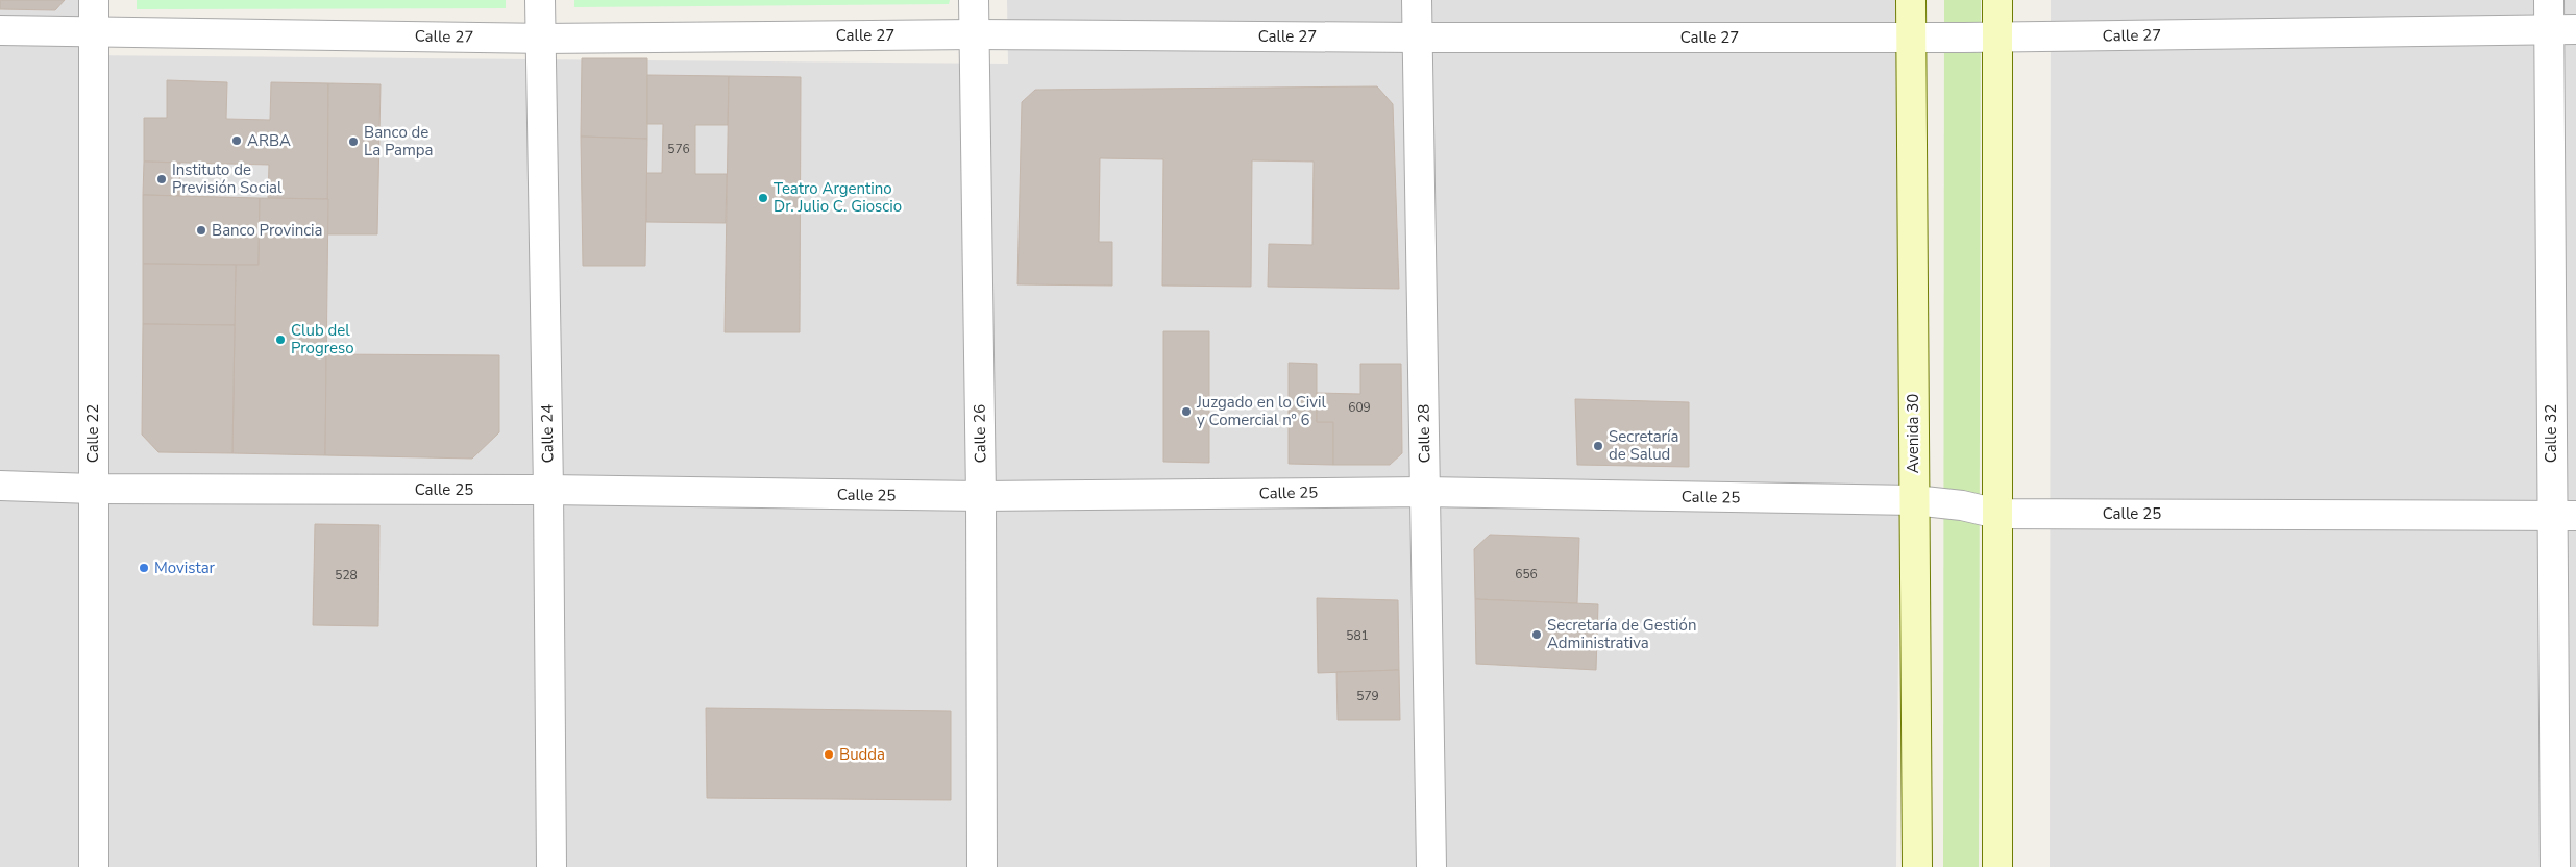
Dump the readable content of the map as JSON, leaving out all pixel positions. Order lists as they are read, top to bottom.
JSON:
{
  "streets": {
    "main road": ["Avenida 30"],
    "street": [
      "Calle 27",
      "Calle 22",
      "Calle 24",
      "Calle 26",
      "Calle 28",
      "Calle 32",
      "Calle 25"
    ]
  },
  "crossings": [
    ["Calle 27", "Calle 22"],
    ["Calle 27", "Calle 24"],
    ["Calle 27", "Calle 26"],
    ["Calle 27", "Calle 28"],
    ["Calle 27", "Avenida 30"],
    ["Calle 27", "Calle 32"],
    ["Calle 22", "Calle 25"],
    ["Calle 24", "Calle 25"],
    ["Calle 26", "Calle 25"],
    ["Calle 28", "Calle 25"],
    ["Avenida 30", "Calle 25"],
    ["Calle 32", "Calle 25"]
  ],
  "places": [
    "ARBA",
    "Banco de La Pampa",
    "Instituto de Previsión Social",
    "Teatro Argentino Dr. Julio C. Gioscio",
    "Banco Provincia",
    "Club del Progreso",
    "Juzgado en lo Civil y Comercial nº 6",
    "Secretaría de Salud",
    "Movistar",
    "Secretaría de Gestión Administrativa",
    "Budda"
  ],
  "house_numbers": [
    "576",
    "609",
    "656",
    "528",
    "581",
    "579"
  ]
}
